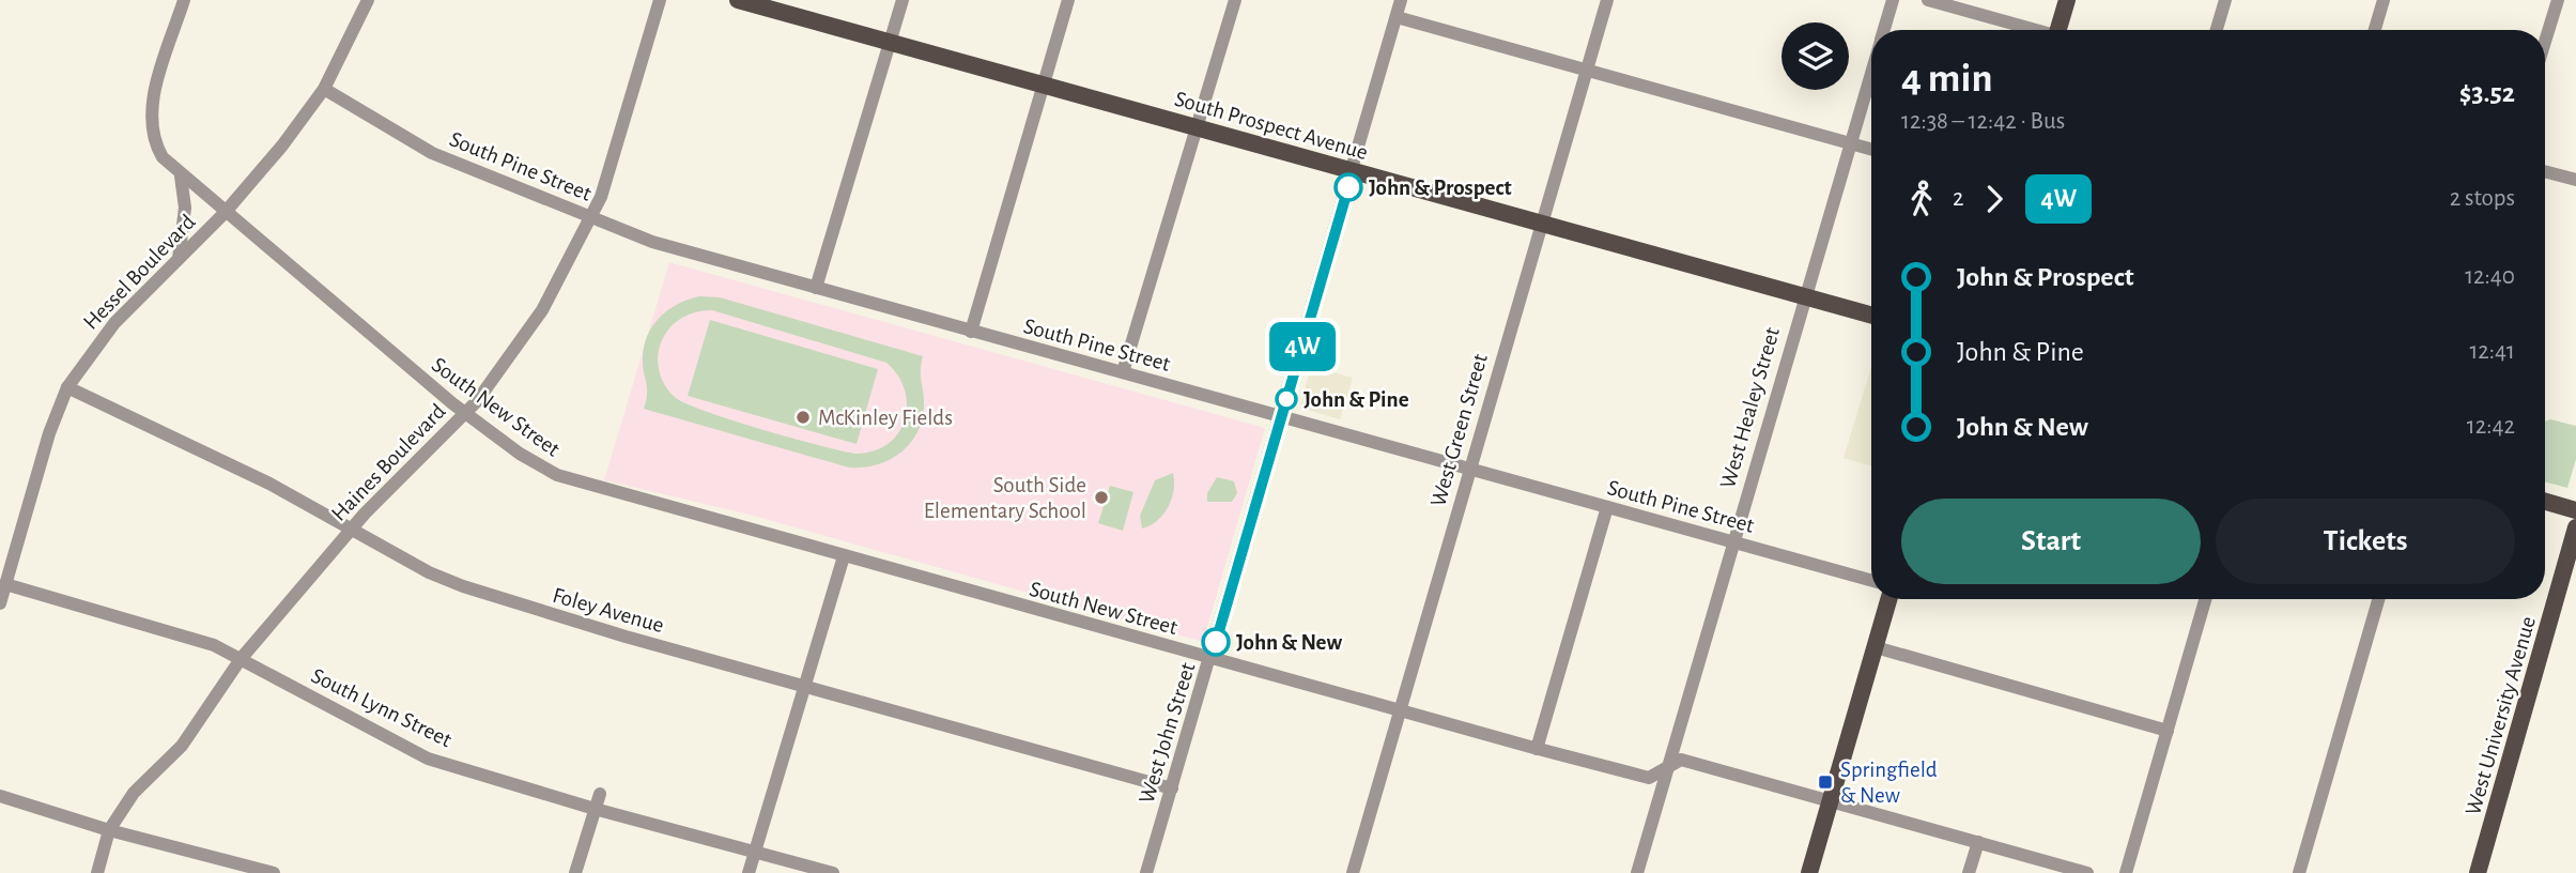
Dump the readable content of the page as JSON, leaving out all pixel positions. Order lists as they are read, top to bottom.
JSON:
{
  "streets": {
    "main road": ["South Prospect Avenue", "West University Avenue"],
    "street": [
      "South Pine Street",
      "Hessel Boulevard",
      "South New Street",
      "West Healey Street",
      "West Green Street",
      "Haines Boulevard",
      "Foley Avenue",
      "South Lynn Street",
      "West John Street"
    ]
  },
  "crossings": [
    ["South Prospect Avenue", "West Healey Street"],
    ["South Prospect Avenue", "West Green Street"],
    ["South Prospect Avenue", "West John Street"],
    ["South Pine Street", "Hessel Boulevard"],
    ["South Pine Street", "West Healey Street"],
    ["South Pine Street", "West Green Street"],
    ["South Pine Street", "Haines Boulevard"],
    ["South Pine Street", "West John Street"],
    ["Hessel Boulevard", "South New Street"],
    ["Hessel Boulevard", "Foley Avenue"],
    ["Hessel Boulevard", "South Lynn Street"],
    ["South New Street", "West Healey Street"],
    ["South New Street", "West Green Street"],
    ["South New Street", "Haines Boulevard"],
    ["South New Street", "West John Street"],
    ["Haines Boulevard", "Foley Avenue"],
    ["Haines Boulevard", "South Lynn Street"],
    ["Foley Avenue", "West John Street"]
  ],
  "places": {
    "other": [
      "John & Prospect",
      "John & Pine",
      "McKinley Fields",
      "South Side Elementary School",
      "John & New"
    ],
    "transit": ["Springfield & New"]
  },
  "lines": ["bus line 4W"],
  "page": {
    "on_map": "4W",
    "heading": ["4 min", "12:38 – 12:42 · Bus", "$3.52"],
    "legs": ["2", "4W", "2 stops"],
    "list": [
      {
        "name": "John & Prospect",
        "value": "12:40"
      },
      {
        "name": "John & Pine",
        "value": "12:41"
      },
      {
        "name": "John & New",
        "value": "12:42"
      }
    ],
    "buttons": ["Start", "Tickets"]
  }
}
